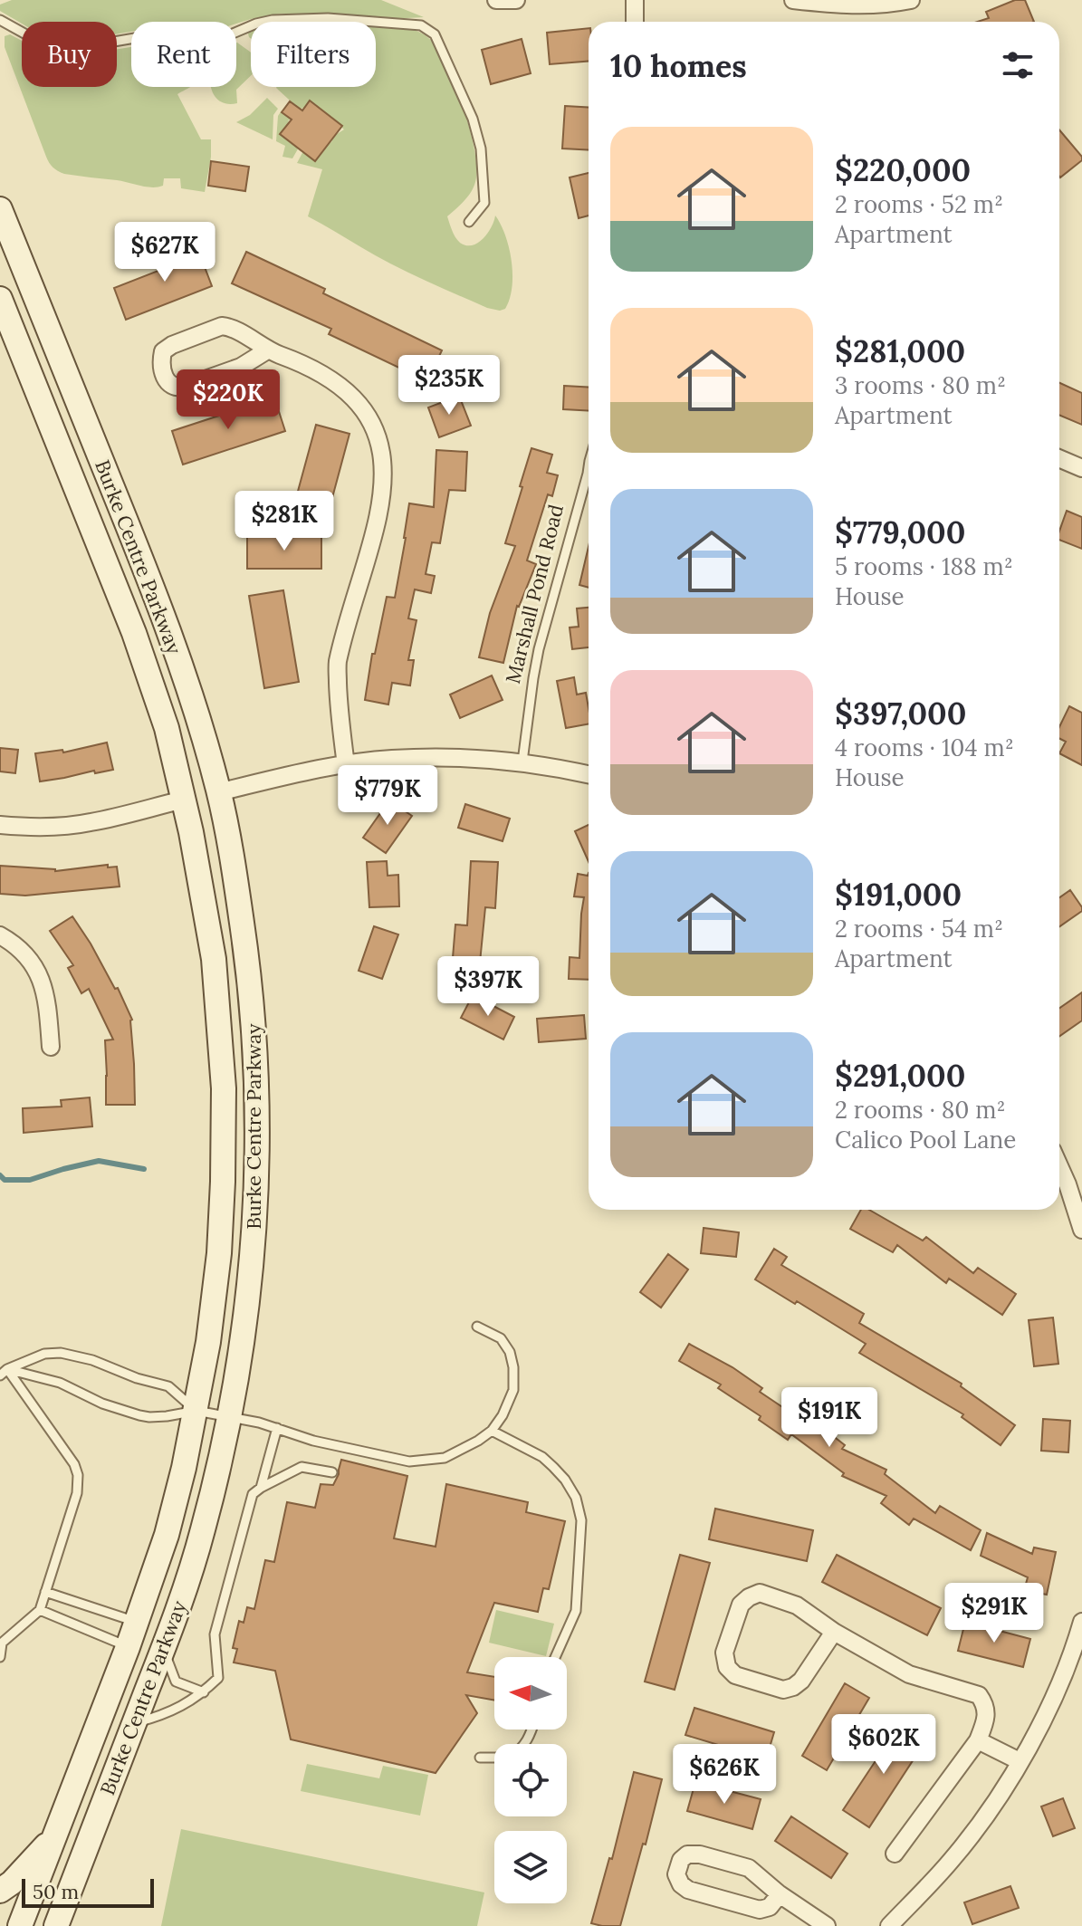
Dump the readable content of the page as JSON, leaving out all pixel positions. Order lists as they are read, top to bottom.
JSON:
{
  "streets": {
    "main road": ["Burke Centre Parkway"],
    "lane": ["Marshall Pond Road"]
  },
  "scale_bar": "50 m",
  "north": "left",
  "page": {
    "chip": ["Buy", "Rent", "Filters"],
    "heading": "10 homes",
    "list": [
      {
        "name": "$220,000",
        "note": "2 rooms · 52 m² · Apartment"
      },
      {
        "name": "$281,000",
        "note": "3 rooms · 80 m² · Apartment"
      },
      {
        "name": "$779,000",
        "note": "5 rooms · 188 m² · House"
      },
      {
        "name": "$397,000",
        "note": "4 rooms · 104 m² · House"
      },
      {
        "name": "$191,000",
        "note": "2 rooms · 54 m² · Apartment"
      },
      {
        "name": "$291,000",
        "note": "2 rooms · 80 m² · Calico Pool Lane"
      }
    ],
    "price": [
      "$627K",
      "$235K",
      "$220K",
      "$281K",
      "$779K",
      "$397K",
      "$191K",
      "$291K",
      "$602K",
      "$626K"
    ],
    "scale": "50 m"
  }
}
